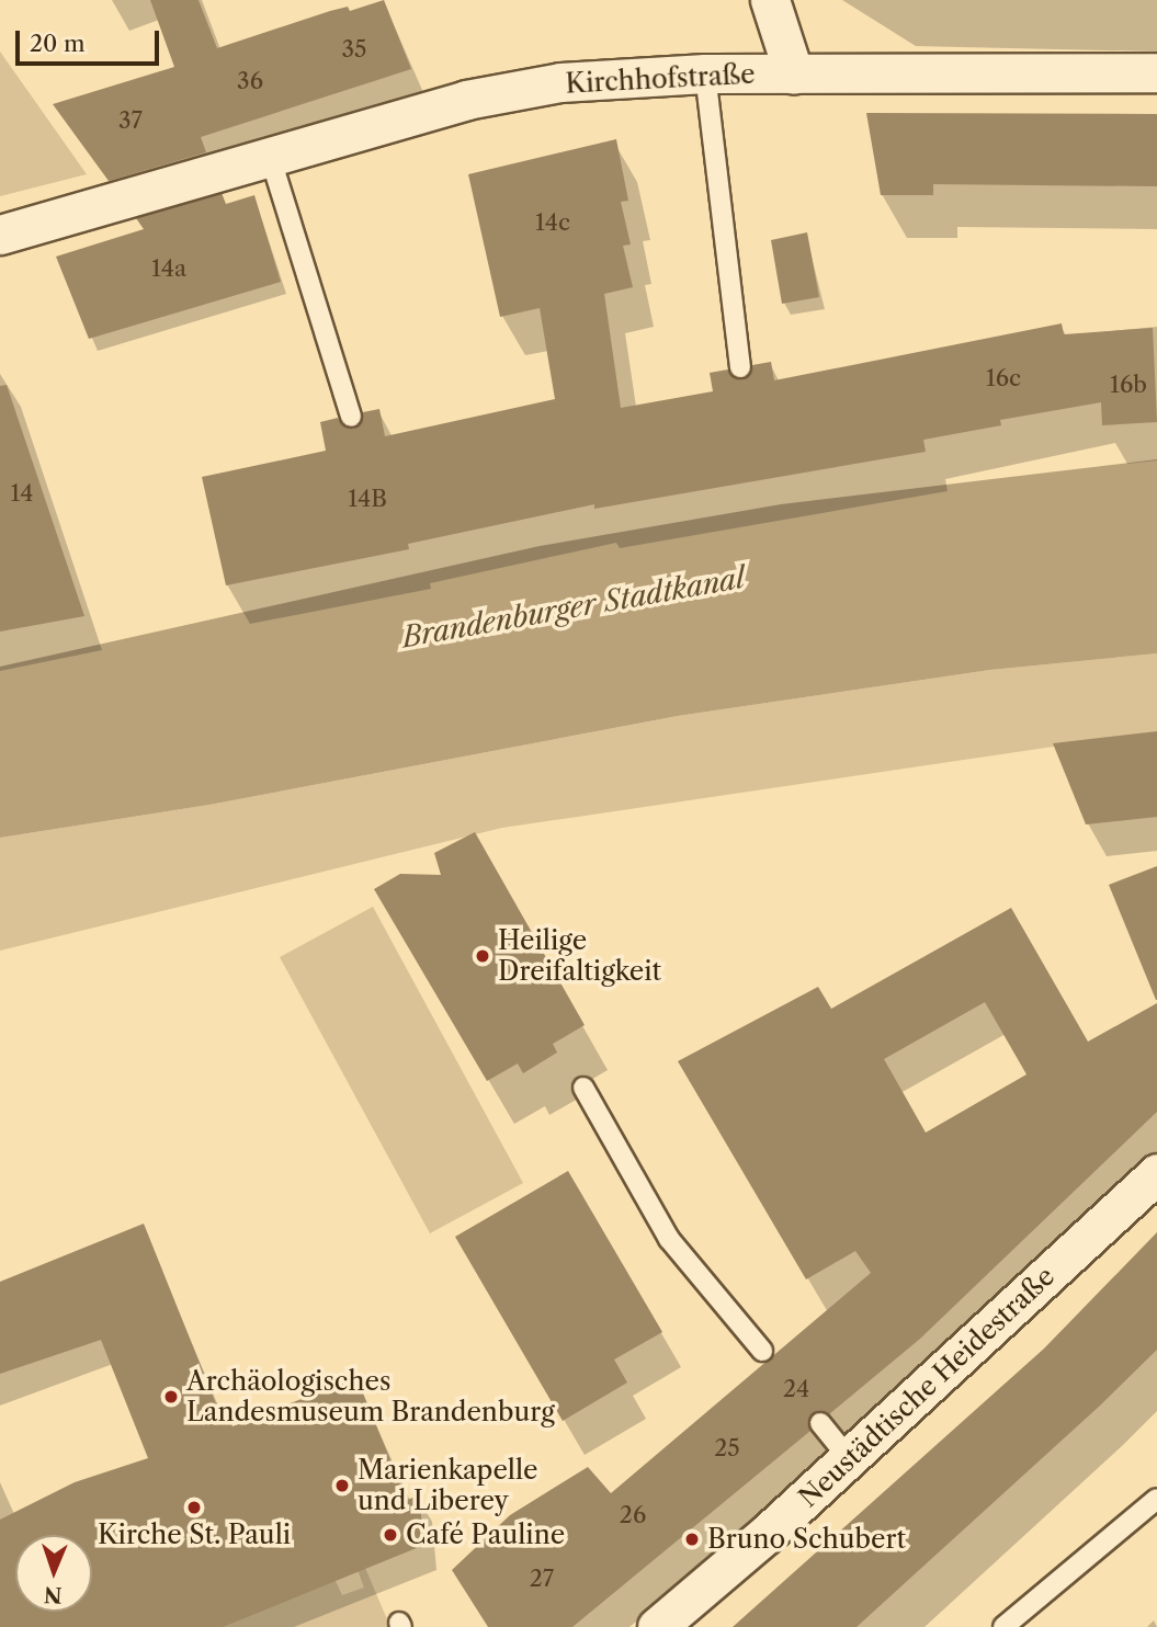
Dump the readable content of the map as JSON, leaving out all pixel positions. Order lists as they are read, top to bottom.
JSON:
{
  "streets": {
    "street": ["Kirchhofstraße", "Neustädtische Heidestraße"]
  },
  "water": ["Brandenburger Stadtkanal"],
  "places": [
    "Heilige Dreifaltigkeit",
    "Archäologisches Landesmuseum Brandenburg",
    "Marienkapelle und Liberey",
    "Kirche St. Pauli",
    "Café Pauline",
    "Bruno Schubert"
  ],
  "house_numbers": [
    "35",
    "36",
    "37",
    "14c",
    "14a",
    "16c",
    "16b",
    "14",
    "14B",
    "24",
    "25",
    "26",
    "27"
  ],
  "scale_bar": "20 m",
  "north": "bottom"
}
